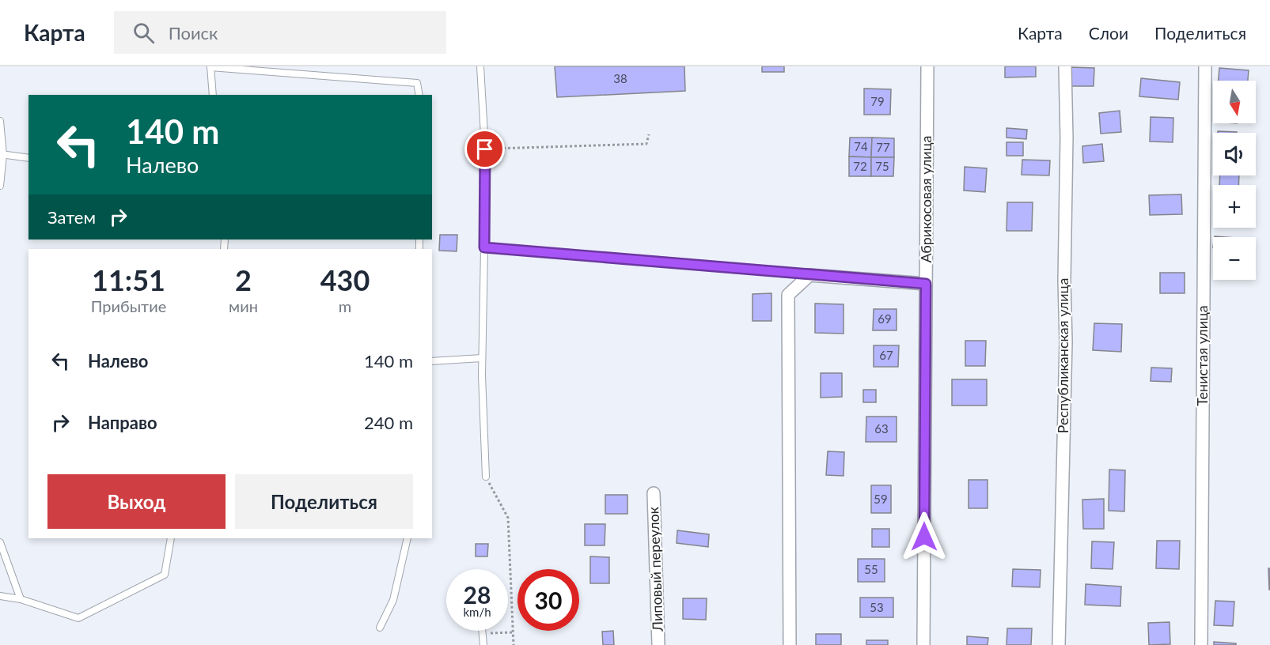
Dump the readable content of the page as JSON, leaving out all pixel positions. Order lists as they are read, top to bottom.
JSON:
{
  "streets": {
    "street": [
      "Абрикосовая улица",
      "Республиканская улица",
      "Тенистая улица",
      "Липовый переулок"
    ]
  },
  "house_numbers": [
    "38",
    "79",
    "74",
    "77",
    "72",
    "75",
    "69",
    "67",
    "63",
    "59",
    "55",
    "53"
  ],
  "north": "bottom",
  "page": {
    "header": "Карта",
    "search": "Поиск",
    "nav": ["Карта", "Слои", "Поделиться"],
    "map_buttons": ["+", "−"],
    "turn": ["140 m", "Налево"],
    "then": "Затем",
    "eta": [
      "11:51",
      "Прибытие",
      "2",
      "мин",
      "430",
      "m"
    ],
    "list": [
      {
        "name": "Налево",
        "value": "140 m"
      },
      {
        "name": "Направо",
        "value": "240 m"
      }
    ],
    "buttons": ["Выход", "Поделиться"],
    "speed": "28 km/h",
    "limit": "30"
  }
}
